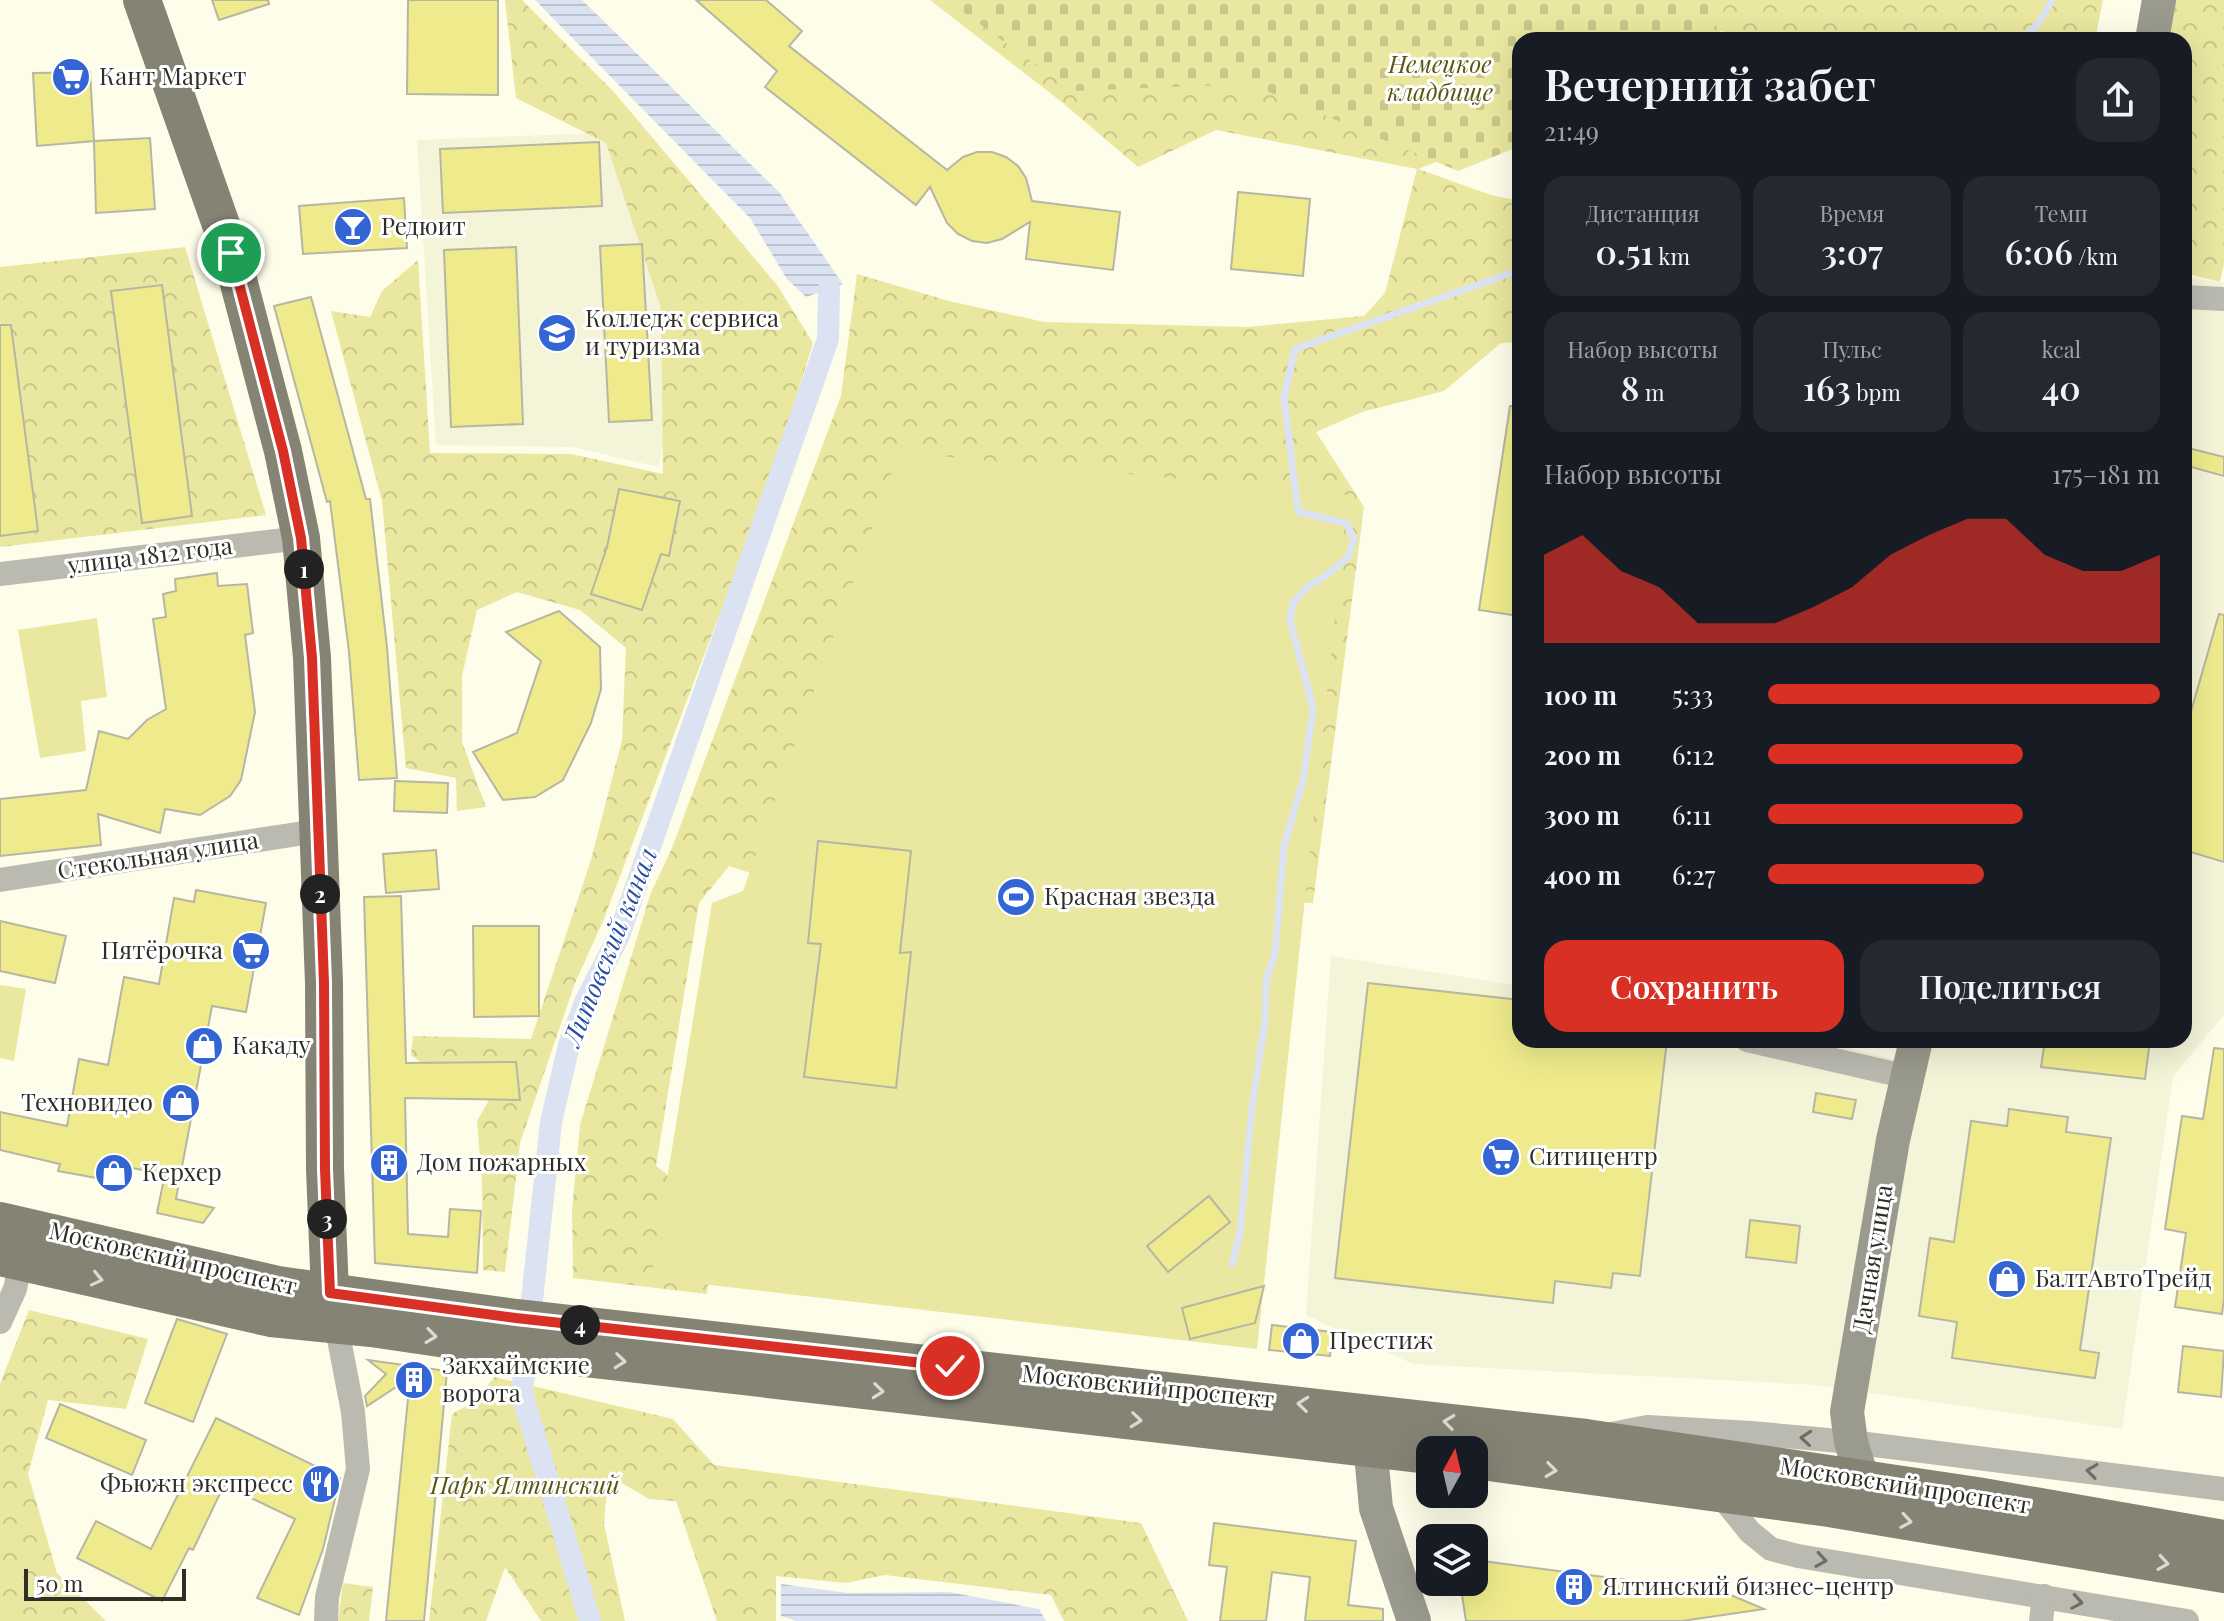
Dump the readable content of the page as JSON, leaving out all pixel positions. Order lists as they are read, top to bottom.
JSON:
{
  "streets": {
    "main road": ["Московский проспект"],
    "street": ["улица 1812 года", "Стекольная улица", "Дачная улица"]
  },
  "crossings": [
    ["Московский проспект", "Дачная улица"]
  ],
  "water": ["Литовский канал"],
  "parks": ["Немецкое кладбище", "Парк Ялтинский"],
  "places": {
    "supermarket": ["Кант Маркет", "Пятёрочка", "Ситицентр"],
    "bar": ["Редюит"],
    "school or university": ["Колледж сервиса и туризма"],
    "sports": ["Красная звезда"],
    "shop": [
      "Какаду",
      "Техновидео",
      "Керхер",
      "БалтАвтоТрейд",
      "Престиж"
    ],
    "building": ["Дом пожарных", "Закхаймские ворота", "Ялтинский бизнес-центр"],
    "restaurant": ["Фьюжн экспресс"]
  },
  "scale_bar": "50 m",
  "north": "top",
  "page": {
    "heading": ["Вечерний забег", "21:49"],
    "stats": [
      ["Дистанция", "0.51 km"],
      ["Время", "3:07"],
      ["Темп", "6:06 /km"],
      ["Набор высоты", "8 m"],
      ["Пульс", "163 bpm"],
      ["kcal", "40"]
    ],
    "chart": ["Набор высоты", "175–181 m"],
    "pins": [
      "1",
      "2",
      "3",
      "4"
    ],
    "list": [
      {
        "name": "100 m",
        "note": "5:33"
      },
      {
        "name": "200 m",
        "note": "6:12"
      },
      {
        "name": "300 m",
        "note": "6:11"
      },
      {
        "name": "400 m",
        "note": "6:27"
      }
    ],
    "buttons": ["Сохранить", "Поделиться"],
    "scale": "50 m"
  }
}
